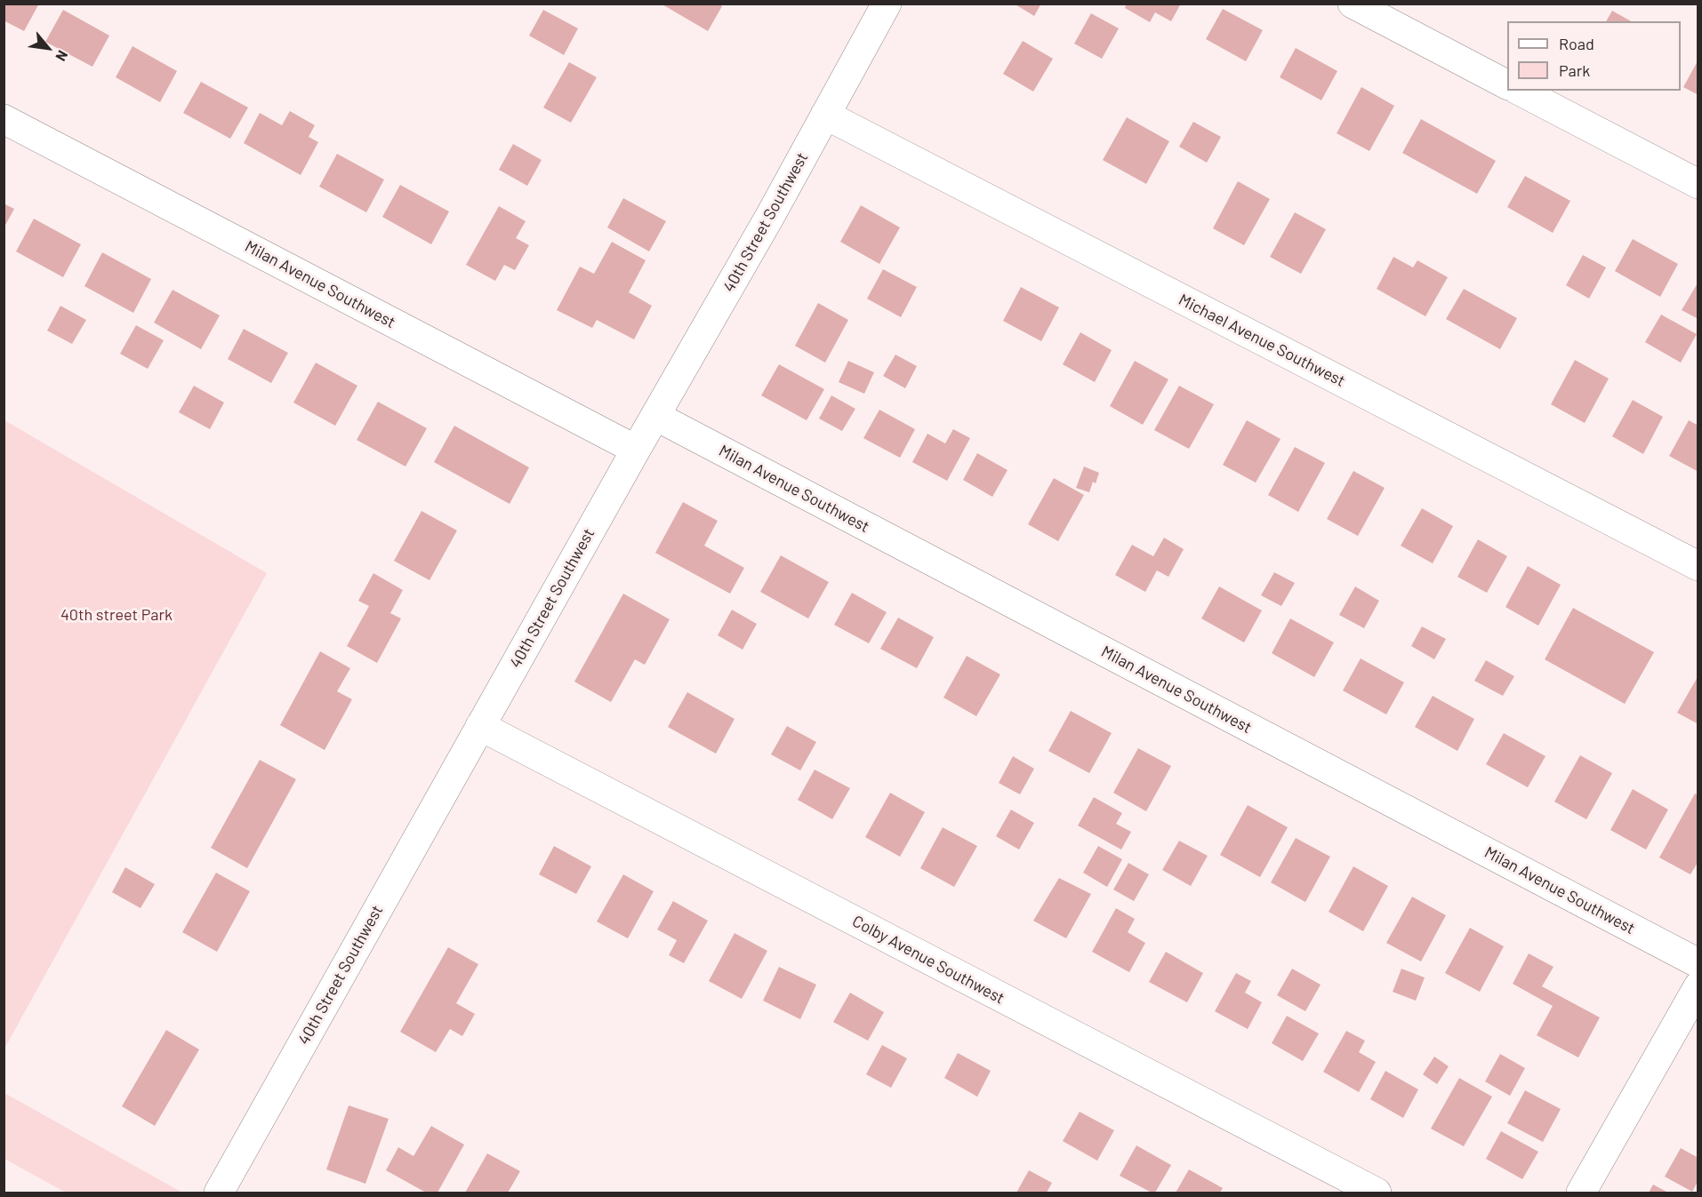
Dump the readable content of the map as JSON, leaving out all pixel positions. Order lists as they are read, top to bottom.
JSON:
{
  "streets": {
    "street": [
      "40th Street Southwest",
      "Milan Avenue Southwest",
      "Michael Avenue Southwest",
      "Colby Avenue Southwest"
    ]
  },
  "crossings": [
    ["40th Street Southwest", "Milan Avenue Southwest"],
    ["40th Street Southwest", "Michael Avenue Southwest"],
    ["40th Street Southwest", "Colby Avenue Southwest"]
  ],
  "parks": ["40th street Park"],
  "legend": ["Road", "Park"],
  "north": "bottom right"
}
